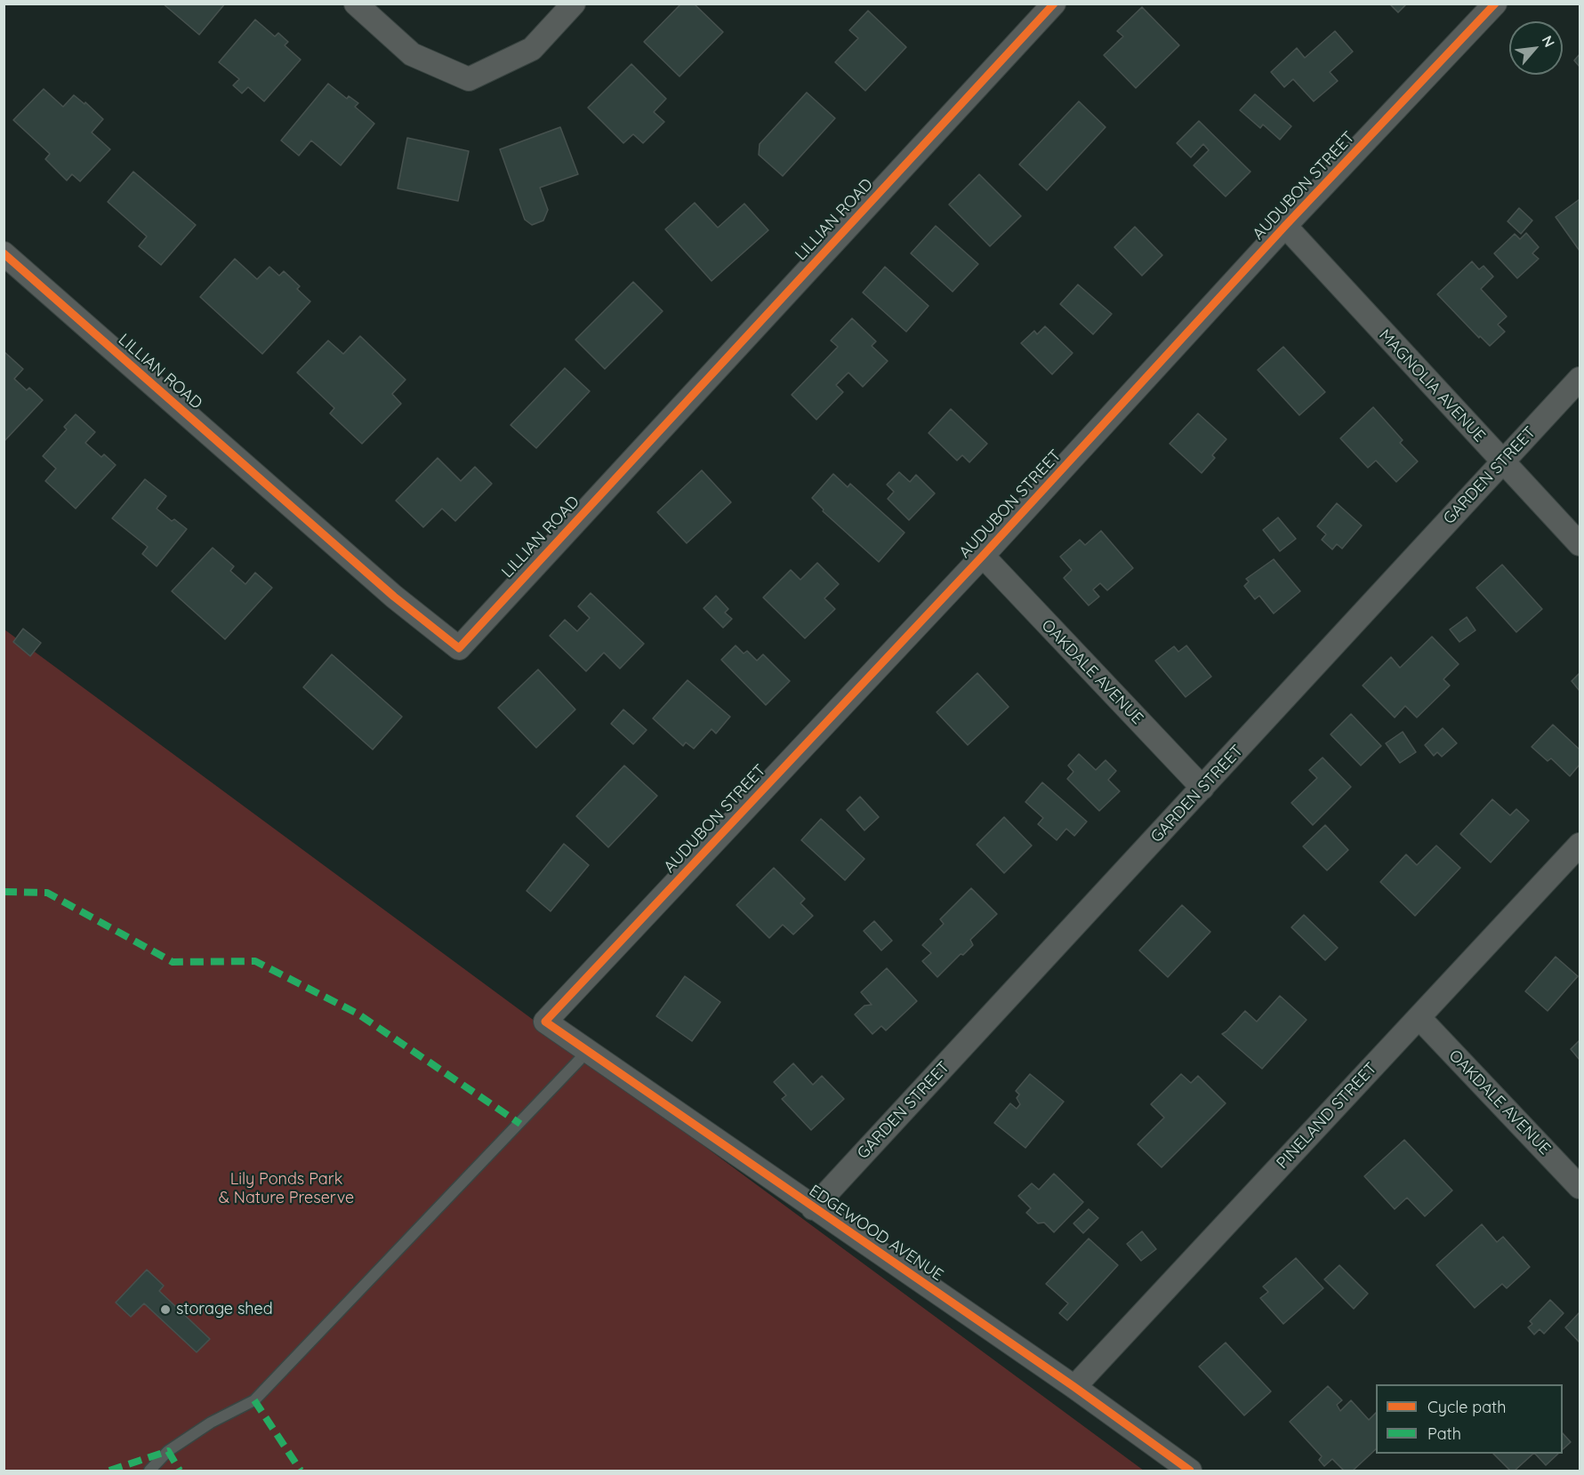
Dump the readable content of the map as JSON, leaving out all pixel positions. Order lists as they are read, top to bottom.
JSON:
{
  "streets": {
    "street": [
      "AUDUBON STREET",
      "LILLIAN ROAD",
      "MAGNOLIA AVENUE",
      "GARDEN STREET",
      "OAKDALE AVENUE",
      "PINELAND STREET",
      "EDGEWOOD AVENUE"
    ]
  },
  "crossings": [
    ["AUDUBON STREET", "MAGNOLIA AVENUE"],
    ["AUDUBON STREET", "OAKDALE AVENUE"],
    ["AUDUBON STREET", "EDGEWOOD AVENUE"],
    ["MAGNOLIA AVENUE", "GARDEN STREET"],
    ["GARDEN STREET", "OAKDALE AVENUE"],
    ["GARDEN STREET", "EDGEWOOD AVENUE"],
    ["OAKDALE AVENUE", "PINELAND STREET"],
    ["PINELAND STREET", "EDGEWOOD AVENUE"]
  ],
  "parks": ["Lily Ponds Park & Nature Preserve"],
  "places": ["storage shed"],
  "legend": ["Cycle path", "Path"],
  "north": "top right"
}
